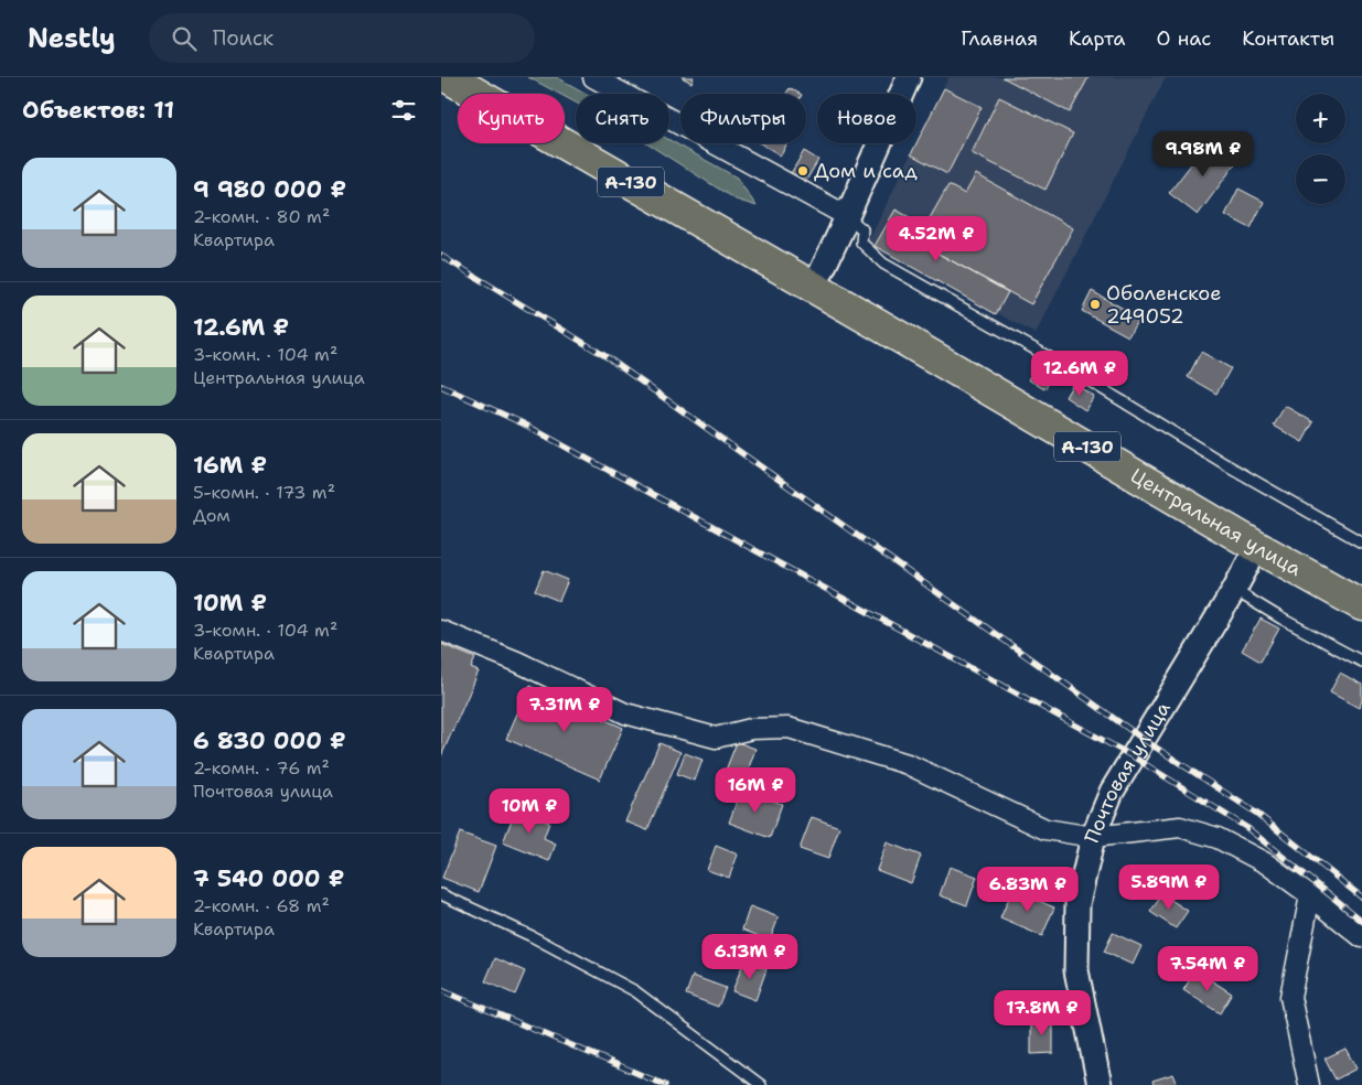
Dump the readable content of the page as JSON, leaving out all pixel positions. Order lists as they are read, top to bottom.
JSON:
{
  "streets": {
    "main road": ["А-130", "Центральная улица"],
    "street": ["Почтовая улица"]
  },
  "crossings": [
    ["А-130", "Центральная улица"],
    ["Центральная улица", "Почтовая улица"]
  ],
  "places": ["Дом и сад", "Оболенское 249052"],
  "page": {
    "header": "Nestly",
    "search": "Поиск",
    "nav": [
      "Главная",
      "Карта",
      "О нас",
      "Контакты"
    ],
    "heading": "Объектов: 11",
    "map_buttons": ["+", "−"],
    "chip": [
      "Купить",
      "Снять",
      "Фильтры",
      "Новое"
    ],
    "price": [
      "9.98M ₽",
      "4.52M ₽",
      "12.6M ₽",
      "7.31M ₽",
      "16M ₽",
      "10M ₽",
      "5.89M ₽",
      "6.83M ₽",
      "6.13M ₽",
      "7.54M ₽",
      "17.8M ₽"
    ],
    "list": [
      {
        "name": "9 980 000 ₽",
        "note": "2-комн. · 80 m² · Квартира"
      },
      {
        "name": "12.6M ₽",
        "note": "3-комн. · 104 m² · Центральная улица"
      },
      {
        "name": "16M ₽",
        "note": "5-комн. · 173 m² · Дом"
      },
      {
        "name": "10M ₽",
        "note": "3-комн. · 104 m² · Квартира"
      },
      {
        "name": "6 830 000 ₽",
        "note": "2-комн. · 76 m² · Почтовая улица"
      },
      {
        "name": "7 540 000 ₽",
        "note": "2-комн. · 68 m² · Квартира"
      }
    ]
  }
}
